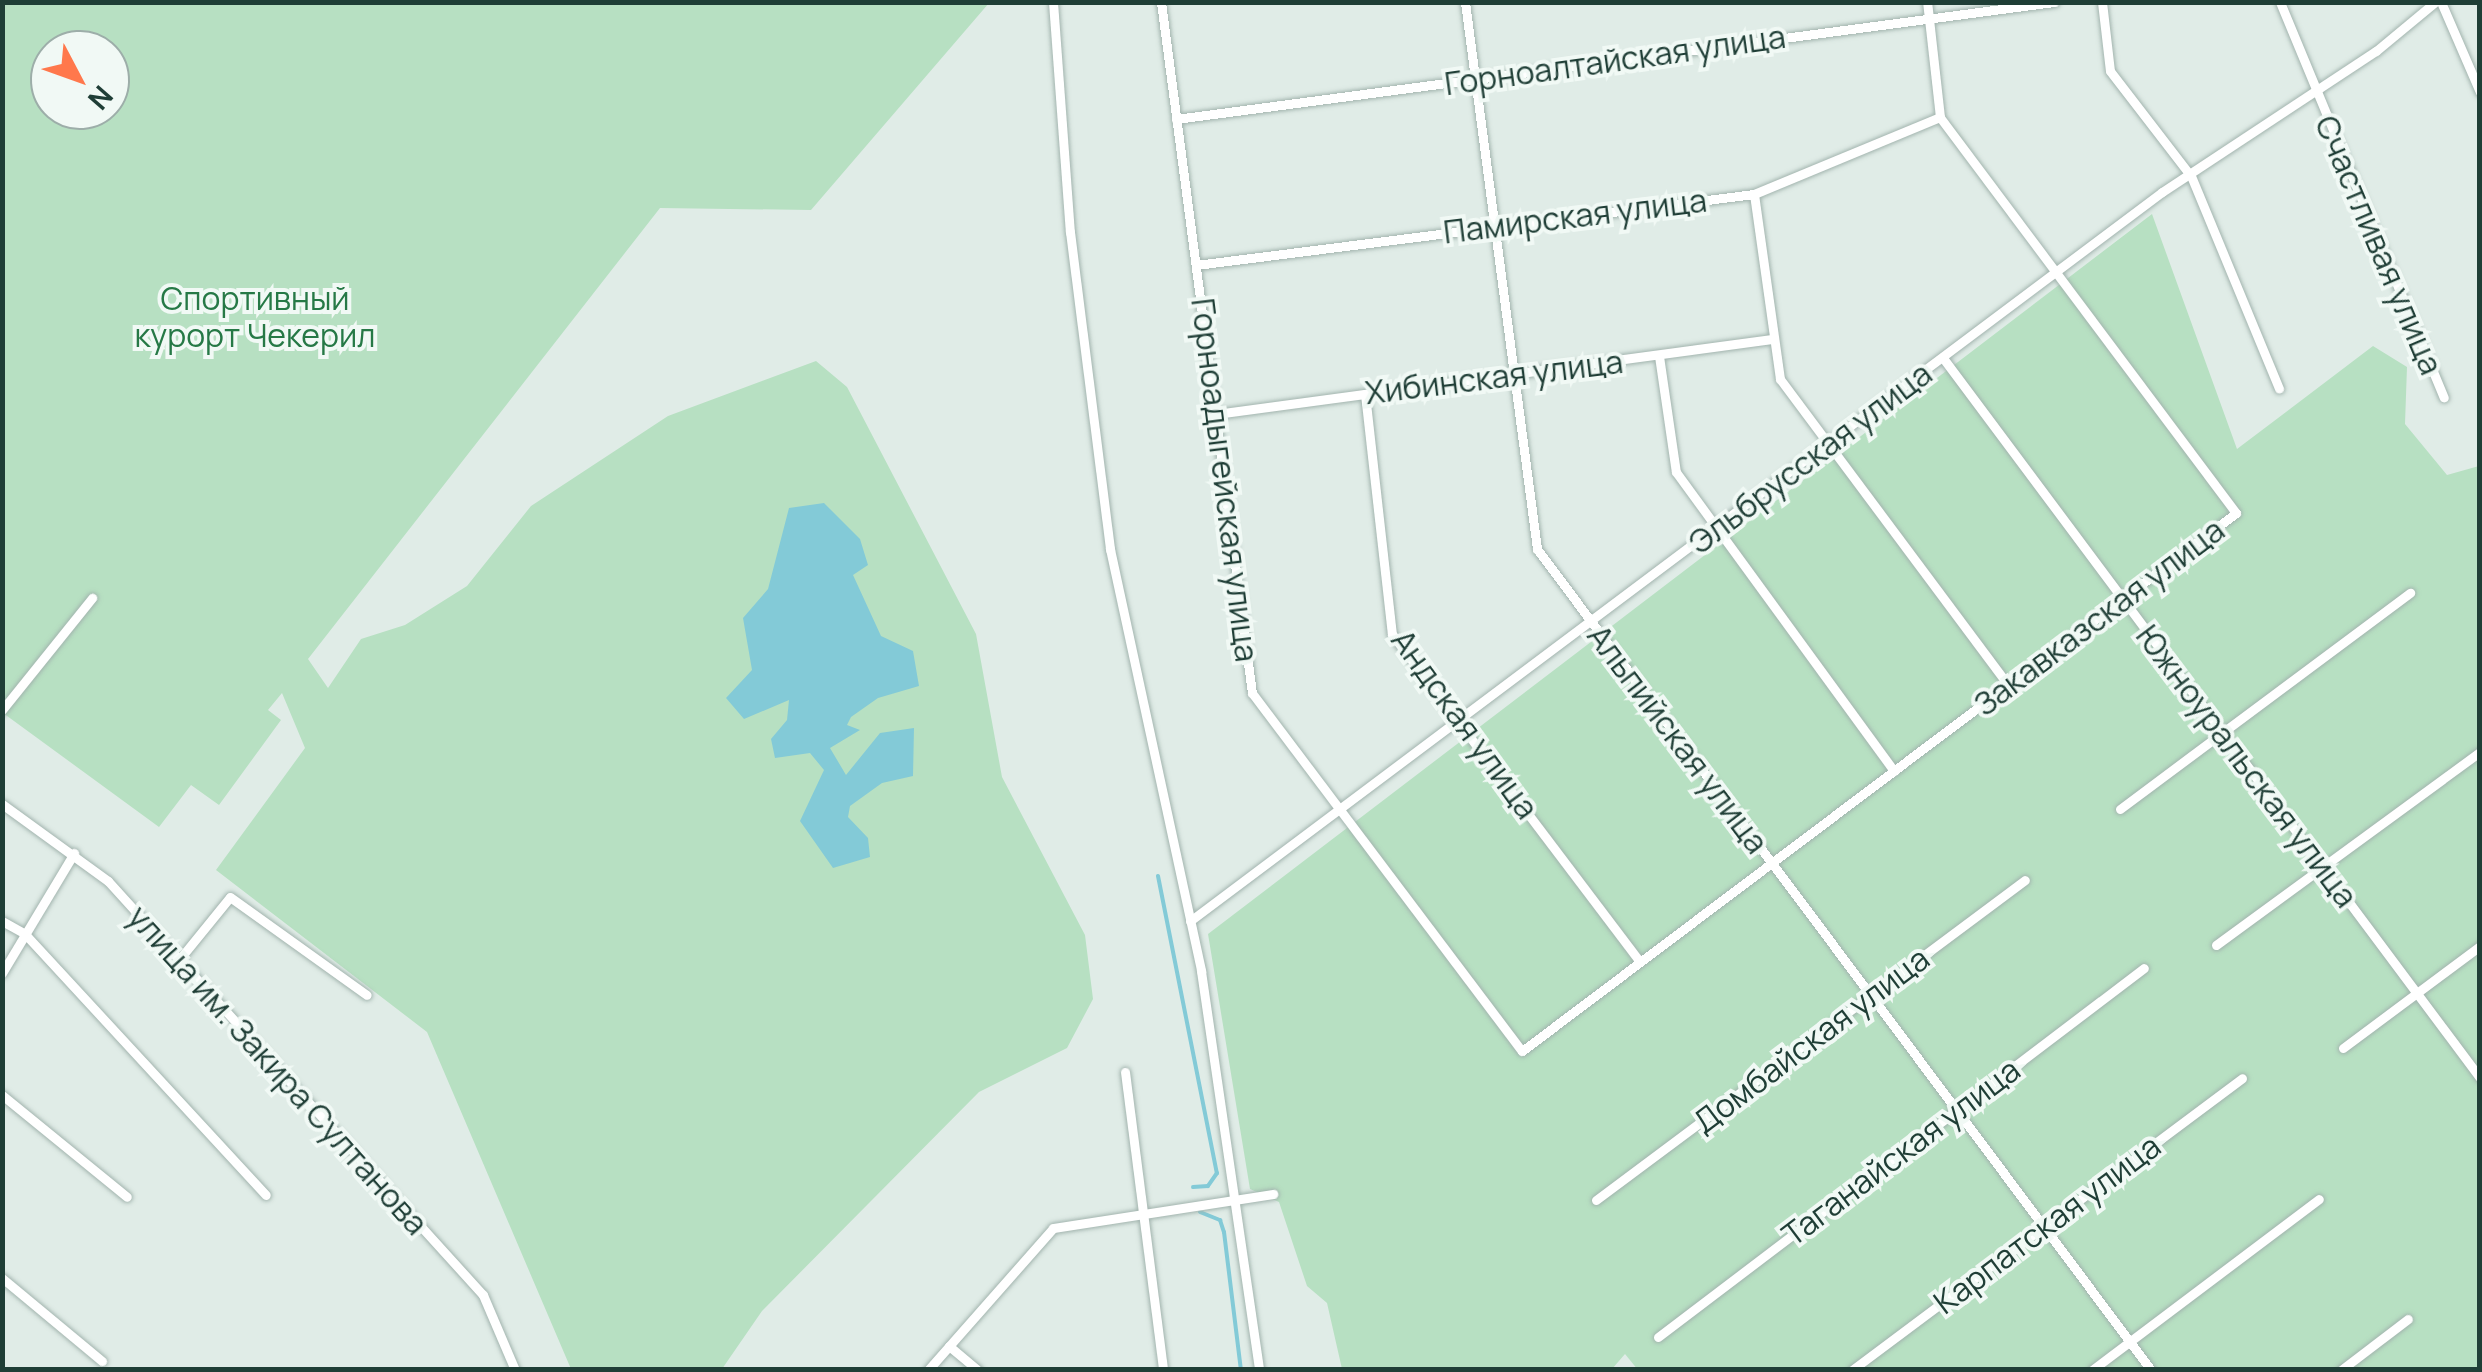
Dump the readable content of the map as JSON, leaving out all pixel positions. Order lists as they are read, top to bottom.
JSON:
{
  "streets": {
    "street": [
      "Горноалтайская улица",
      "Памирская улица",
      "Счастливая улица",
      "Хибинская улица",
      "Эльбрусская улица",
      "Горноадыгейская улица",
      "Закавказская улица",
      "Андская улица",
      "Альпийская улица",
      "Южноуральская улица",
      "Домбайская улица",
      "улица им. Закира Султанова",
      "Таганайская улица",
      "Карпатская улица"
    ]
  },
  "crossings": [
    ["Горноалтайская улица", "Горноадыгейская улица"],
    ["Горноалтайская улица", "Альпийская улица"],
    ["Памирская улица", "Горноадыгейская улица"],
    ["Памирская улица", "Закавказская улица"],
    ["Памирская улица", "Альпийская улица"],
    ["Счастливая улица", "Эльбрусская улица"],
    ["Хибинская улица", "Горноадыгейская улица"],
    ["Хибинская улица", "Андская улица"],
    ["Хибинская улица", "Альпийская улица"],
    ["Эльбрусская улица", "Горноадыгейская улица"],
    ["Эльбрусская улица", "Закавказская улица"],
    ["Эльбрусская улица", "Андская улица"],
    ["Эльбрусская улица", "Альпийская улица"],
    ["Эльбрусская улица", "Южноуральская улица"],
    ["Горноадыгейская улица", "Закавказская улица"],
    ["Закавказская улица", "Андская улица"],
    ["Закавказская улица", "Альпийская улица"],
    ["Закавказская улица", "Южноуральская улица"],
    ["Альпийская улица", "Домбайская улица"],
    ["Альпийская улица", "Таганайская улица"],
    ["Альпийская улица", "Карпатская улица"]
  ],
  "parks": ["Спортивный курорт Чекерил"],
  "north": "bottom right"
}
